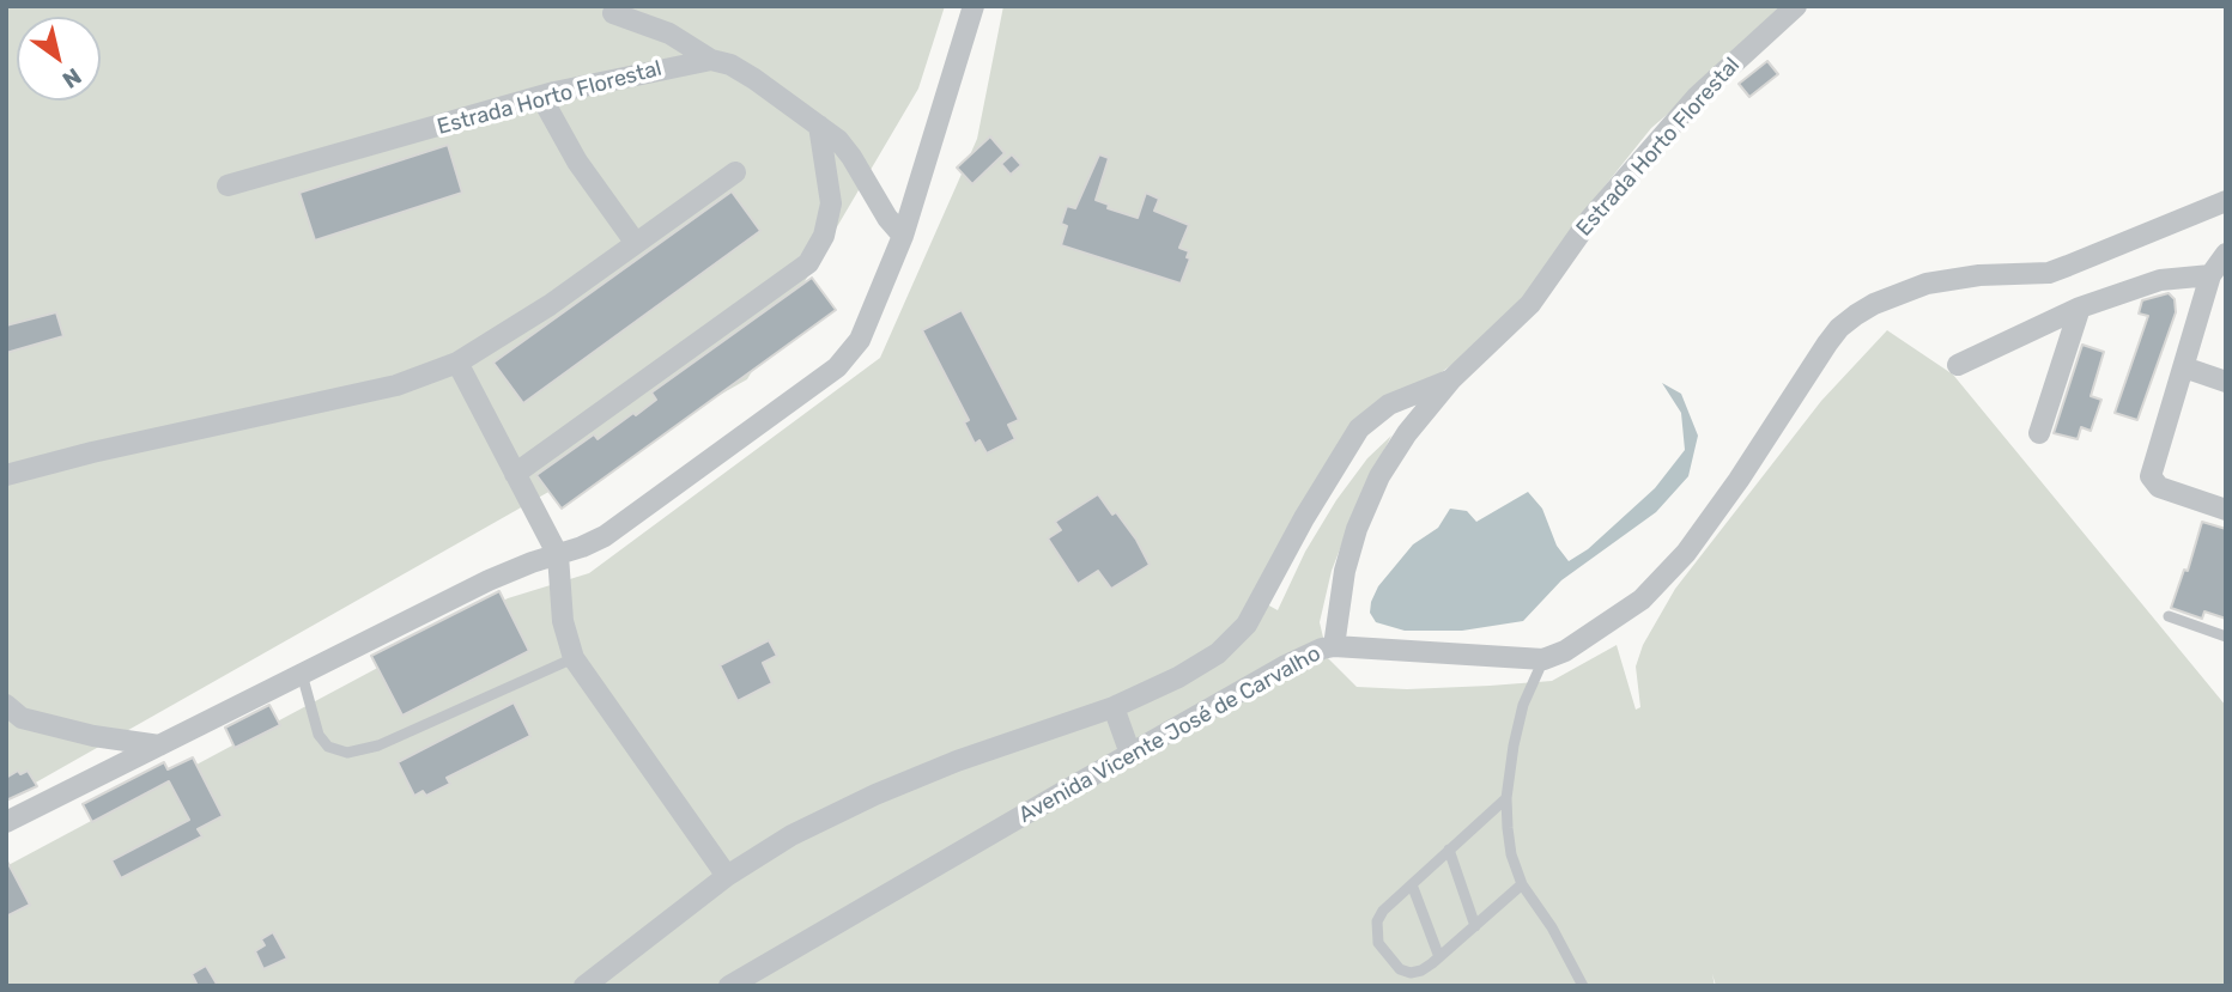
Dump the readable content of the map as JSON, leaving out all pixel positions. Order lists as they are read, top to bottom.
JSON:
{
  "streets": {
    "street": ["Estrada Horto Florestal", "Avenida Vicente José de Carvalho"]
  },
  "crossings": [
    ["Estrada Horto Florestal", "Avenida Vicente José de Carvalho"]
  ],
  "north": "bottom right"
}
